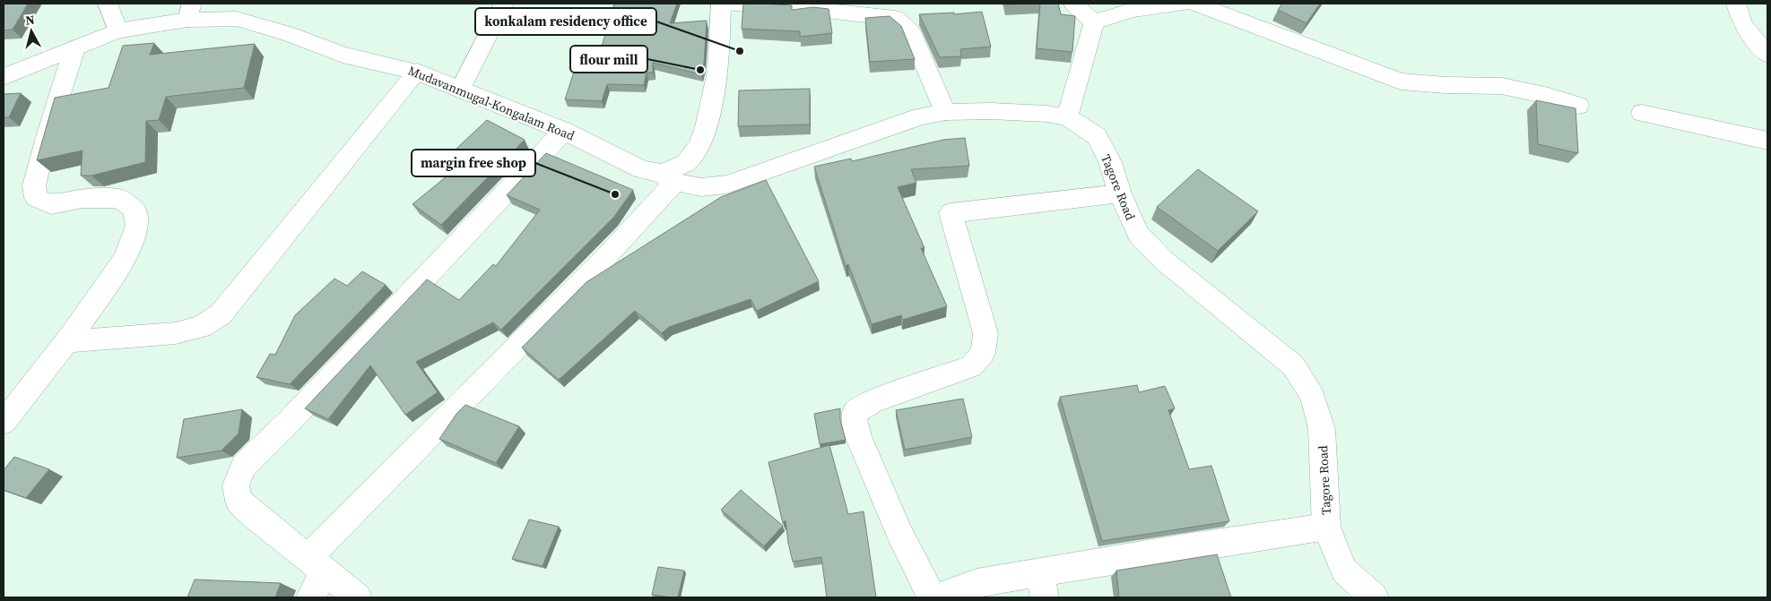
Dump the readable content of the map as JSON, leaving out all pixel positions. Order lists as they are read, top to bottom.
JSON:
{
  "streets": {
    "street": ["Mudavanmugal-Kongalam Road", "Tagore Road"]
  },
  "crossings": [
    ["Mudavanmugal-Kongalam Road", "Tagore Road"]
  ],
  "places": ["konkalam residency office", "flour mill", "margin free shop"],
  "north": "top"
}
